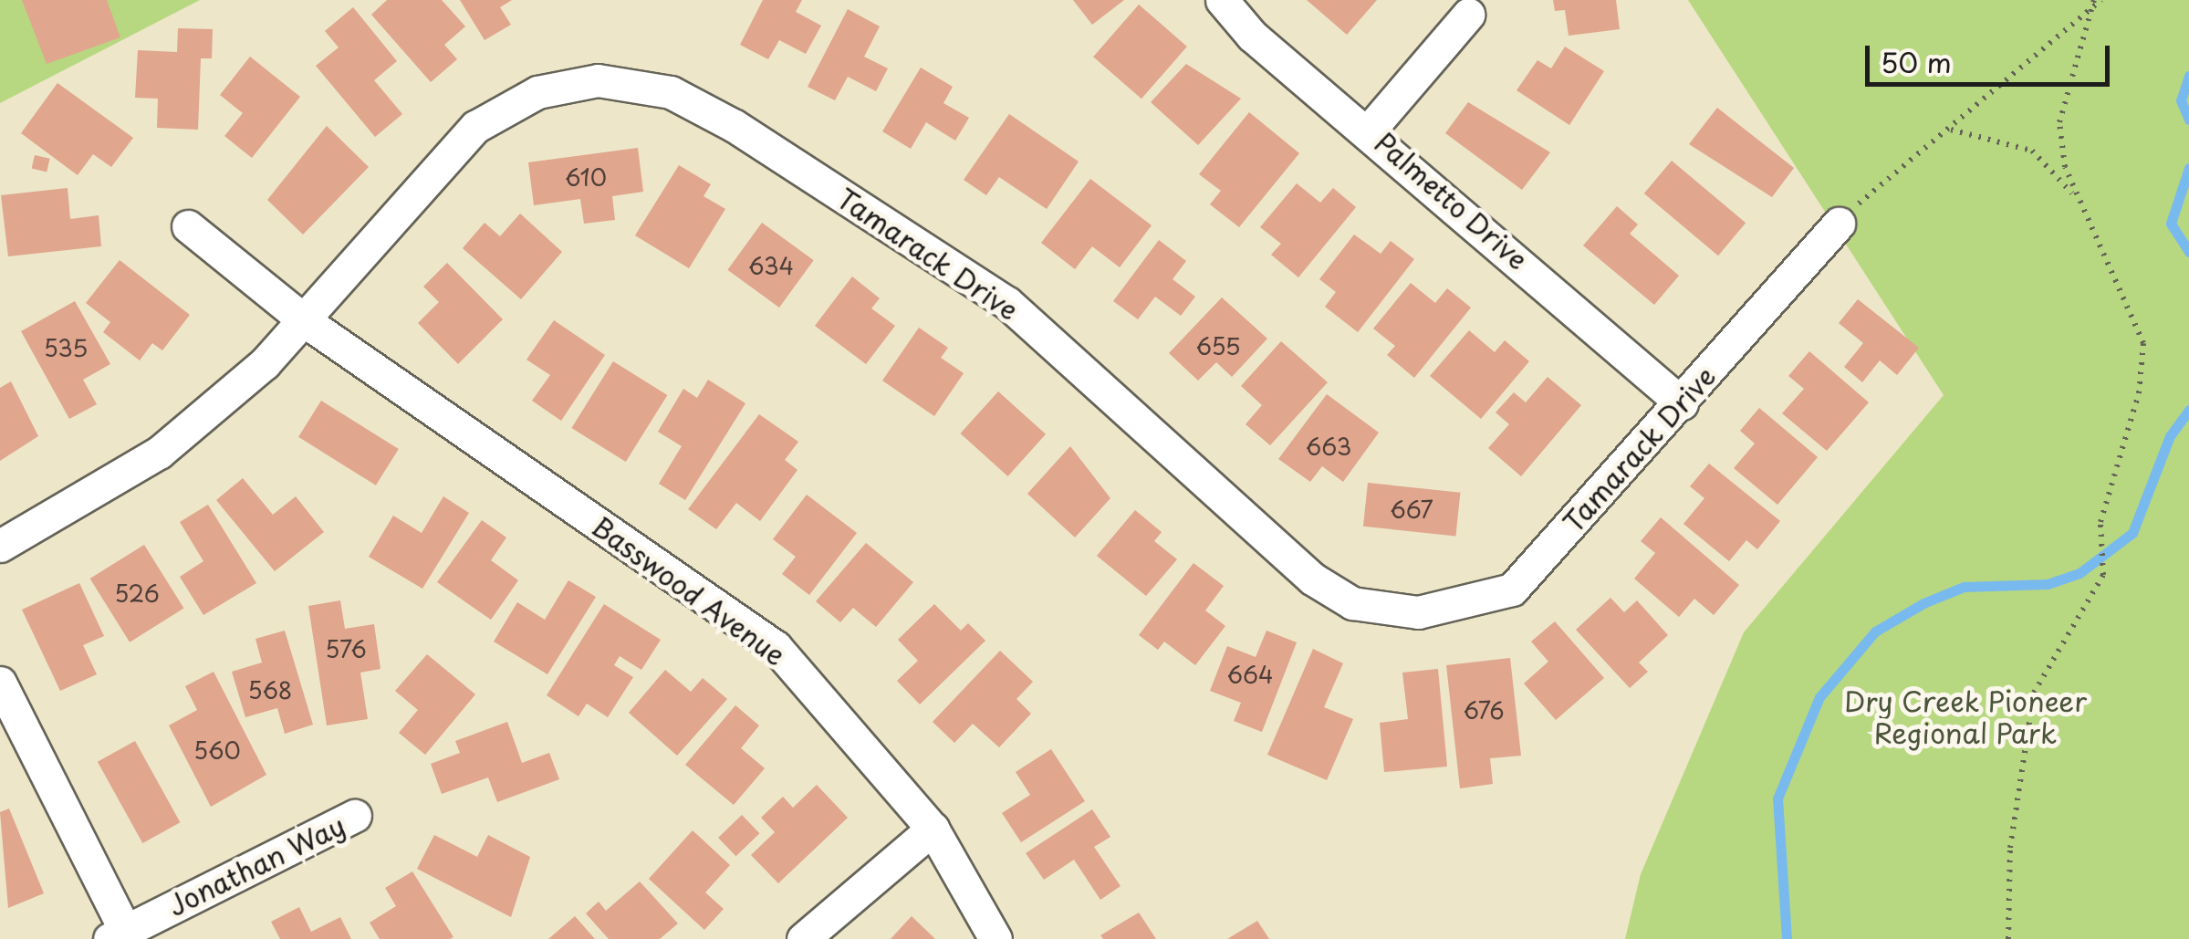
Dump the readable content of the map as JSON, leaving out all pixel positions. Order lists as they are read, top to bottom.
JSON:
{
  "streets": {
    "street": [
      "Palmetto Drive",
      "Tamarack Drive",
      "Basswood Avenue",
      "Jonathan Way"
    ]
  },
  "crossings": [
    ["Palmetto Drive", "Tamarack Drive"],
    ["Tamarack Drive", "Basswood Avenue"]
  ],
  "parks": ["Dry Creek Pioneer Regional Park"],
  "house_numbers": [
    "610",
    "634",
    "655",
    "535",
    "663",
    "667",
    "526",
    "576",
    "664",
    "568",
    "676",
    "560"
  ],
  "scale_bar": "50 m"
}
